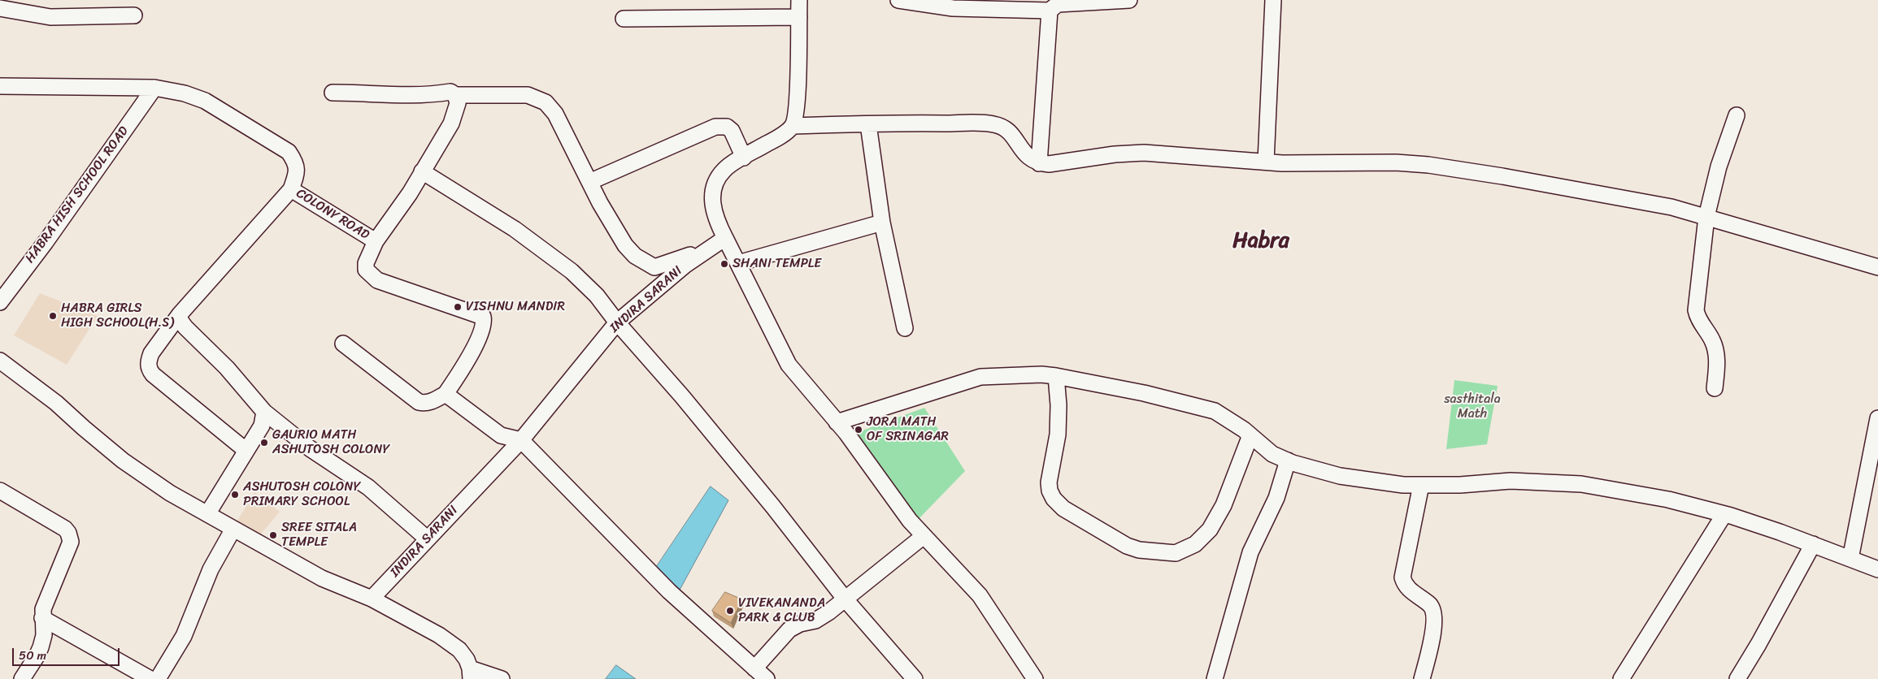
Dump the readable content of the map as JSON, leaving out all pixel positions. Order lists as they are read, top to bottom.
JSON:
{
  "streets": {
    "street": ["HABRA HISH SCHOOL ROAD", "COLONY ROAD", "INDIRA SARANI"]
  },
  "crossings": [
    ["HABRA HISH SCHOOL ROAD", "COLONY ROAD"]
  ],
  "districts": ["Habra"],
  "parks": ["sasthitala Math"],
  "places": [
    "SHANI TEMPLE",
    "VISHNU MANDIR",
    "HABRA GIRLS HIGH SCHOOL(H.S)",
    "JORA MATH OF SRINAGAR",
    "GAURIO MATH ASHUTOSH COLONY",
    "ASHUTOSH COLONY PRIMARY SCHOOL",
    "SREE SITALA TEMPLE",
    "VIVEKANANDA PARK & CLUB"
  ],
  "scale_bar": "50 m"
}
